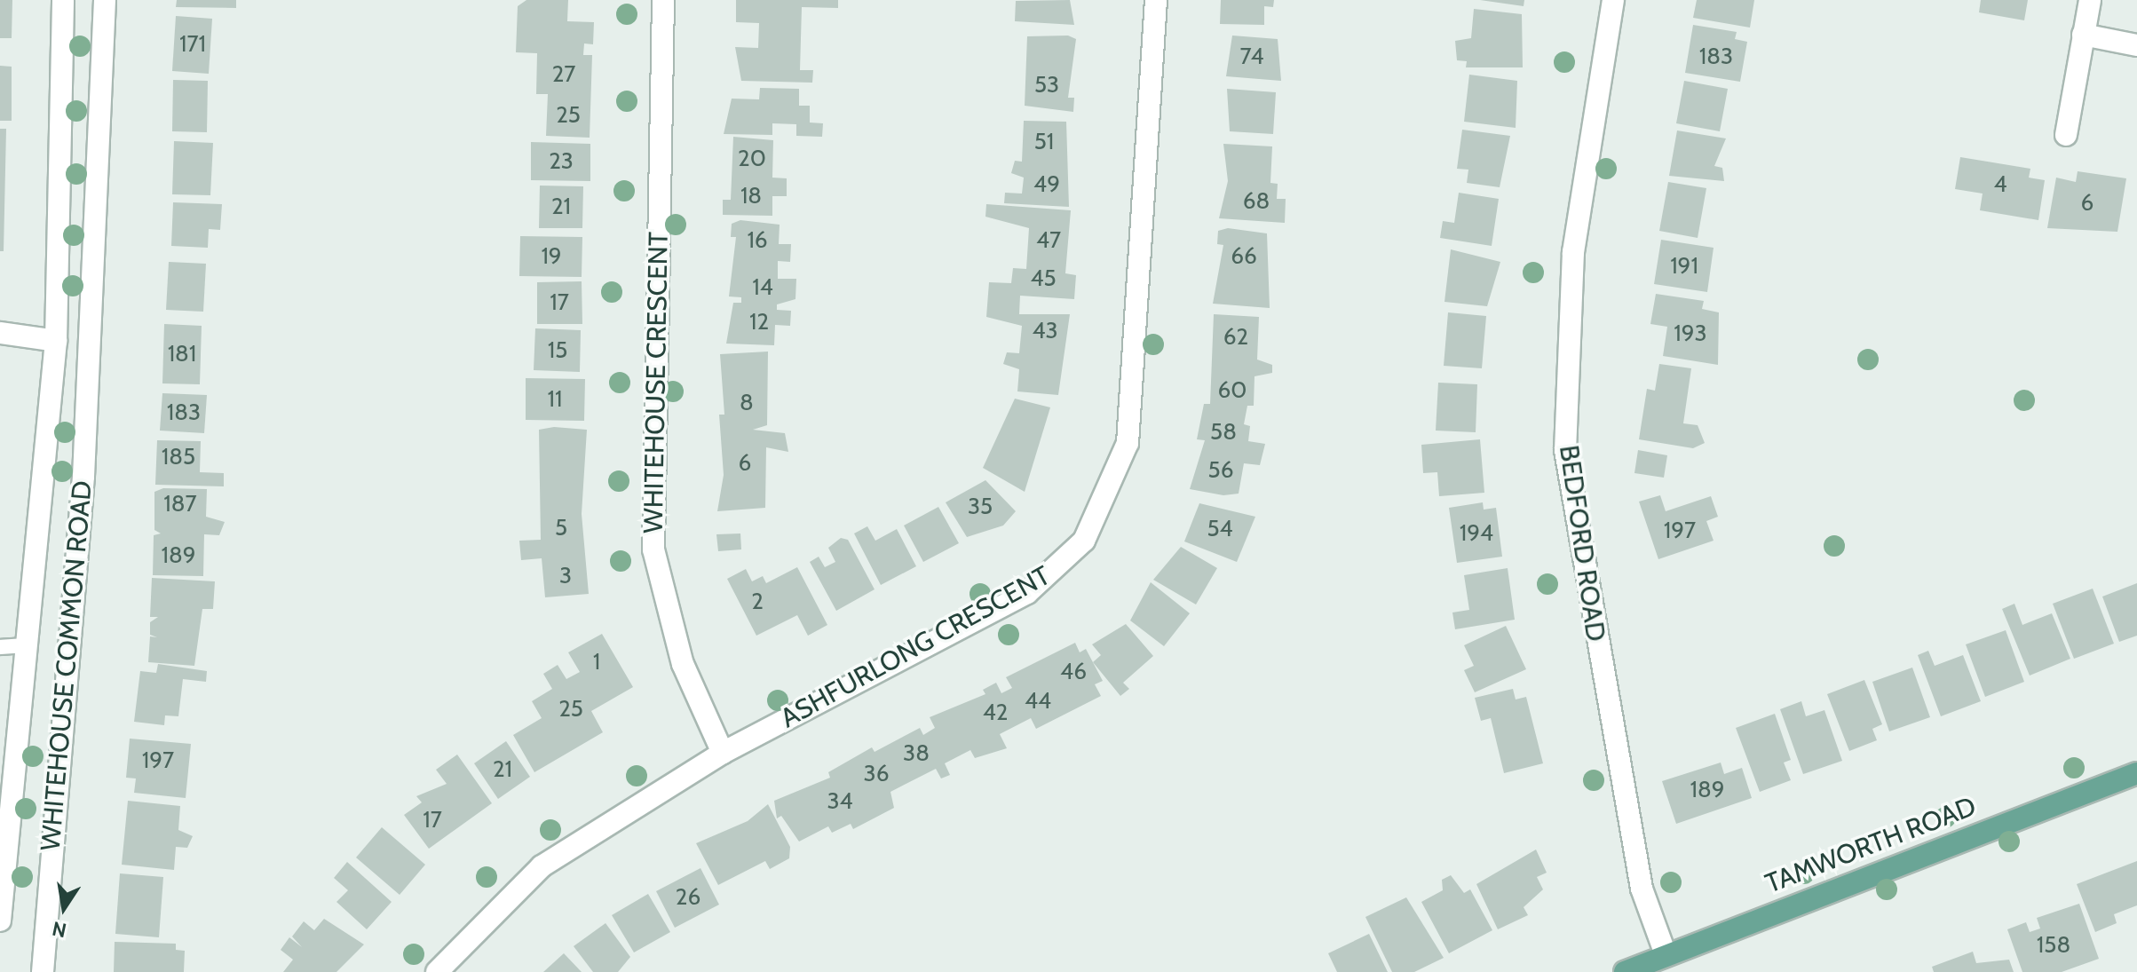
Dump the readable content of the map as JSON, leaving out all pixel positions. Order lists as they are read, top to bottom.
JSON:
{
  "streets": {
    "main road": ["TAMWORTH ROAD"],
    "street": [
      "WHITEHOUSE CRESCENT",
      "BEDFORD ROAD",
      "ASHFURLONG CRESCENT",
      "WHITEHOUSE COMMON ROAD"
    ]
  },
  "crossings": [
    ["WHITEHOUSE CRESCENT", "ASHFURLONG CRESCENT"],
    ["BEDFORD ROAD", "TAMWORTH ROAD"]
  ],
  "house_numbers": [
    "171",
    "74",
    "183",
    "27",
    "53",
    "25",
    "51",
    "20",
    "23",
    "49",
    "4",
    "18",
    "68",
    "6",
    "21",
    "16",
    "47",
    "19",
    "66",
    "191",
    "45",
    "14",
    "17",
    "12",
    "43",
    "193",
    "62",
    "15",
    "181",
    "60",
    "11",
    "8",
    "183",
    "58",
    "185",
    "6",
    "56",
    "187",
    "35",
    "5",
    "54",
    "197",
    "194",
    "189",
    "3",
    "2",
    "1",
    "46",
    "44",
    "25",
    "42",
    "38",
    "197",
    "21",
    "36",
    "189",
    "34",
    "17",
    "26",
    "158"
  ],
  "north": "bottom"
}
